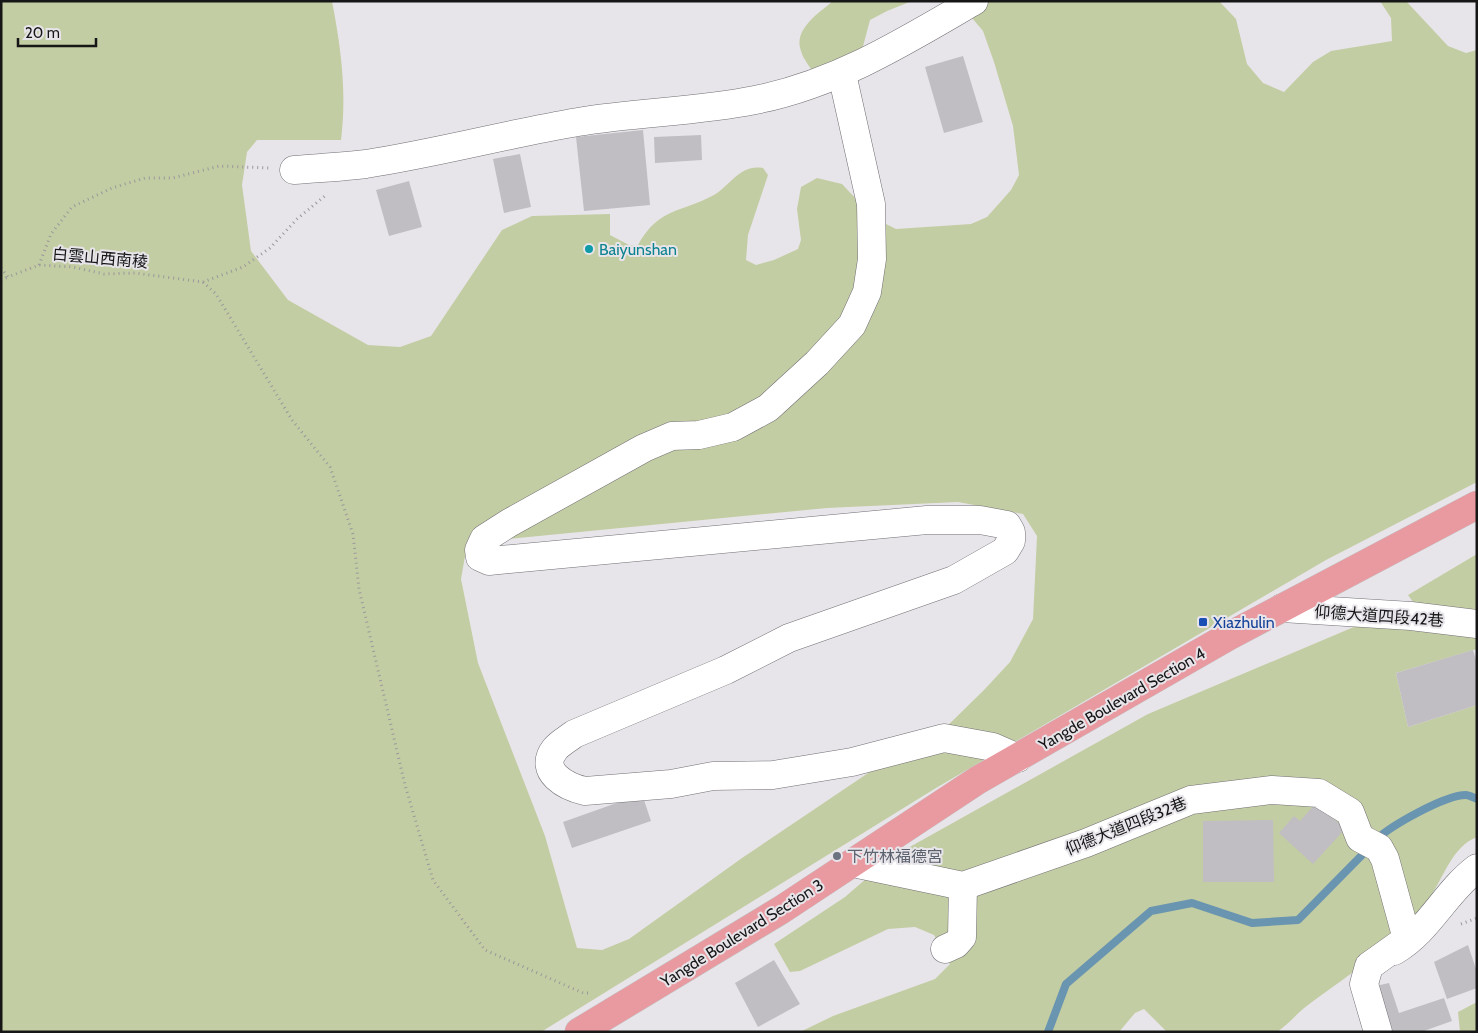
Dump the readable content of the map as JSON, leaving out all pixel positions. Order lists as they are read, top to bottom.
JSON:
{
  "streets": {
    "main road": ["Yangde Boulevard Section 4", "Yangde Boulevard Section 3"],
    "street": ["仰德大道四段42巷", "仰德大道四段32巷"],
    "path": ["白雲山西南稜"]
  },
  "crossings": [
    ["仰德大道四段42巷", "Yangde Boulevard Section 4"],
    ["Yangde Boulevard Section 4", "Yangde Boulevard Section 3"]
  ],
  "places": {
    "other": ["Baiyunshan", "下竹林福德宮"],
    "transit": ["Xiazhulin"]
  },
  "scale_bar": "20 m"
}
